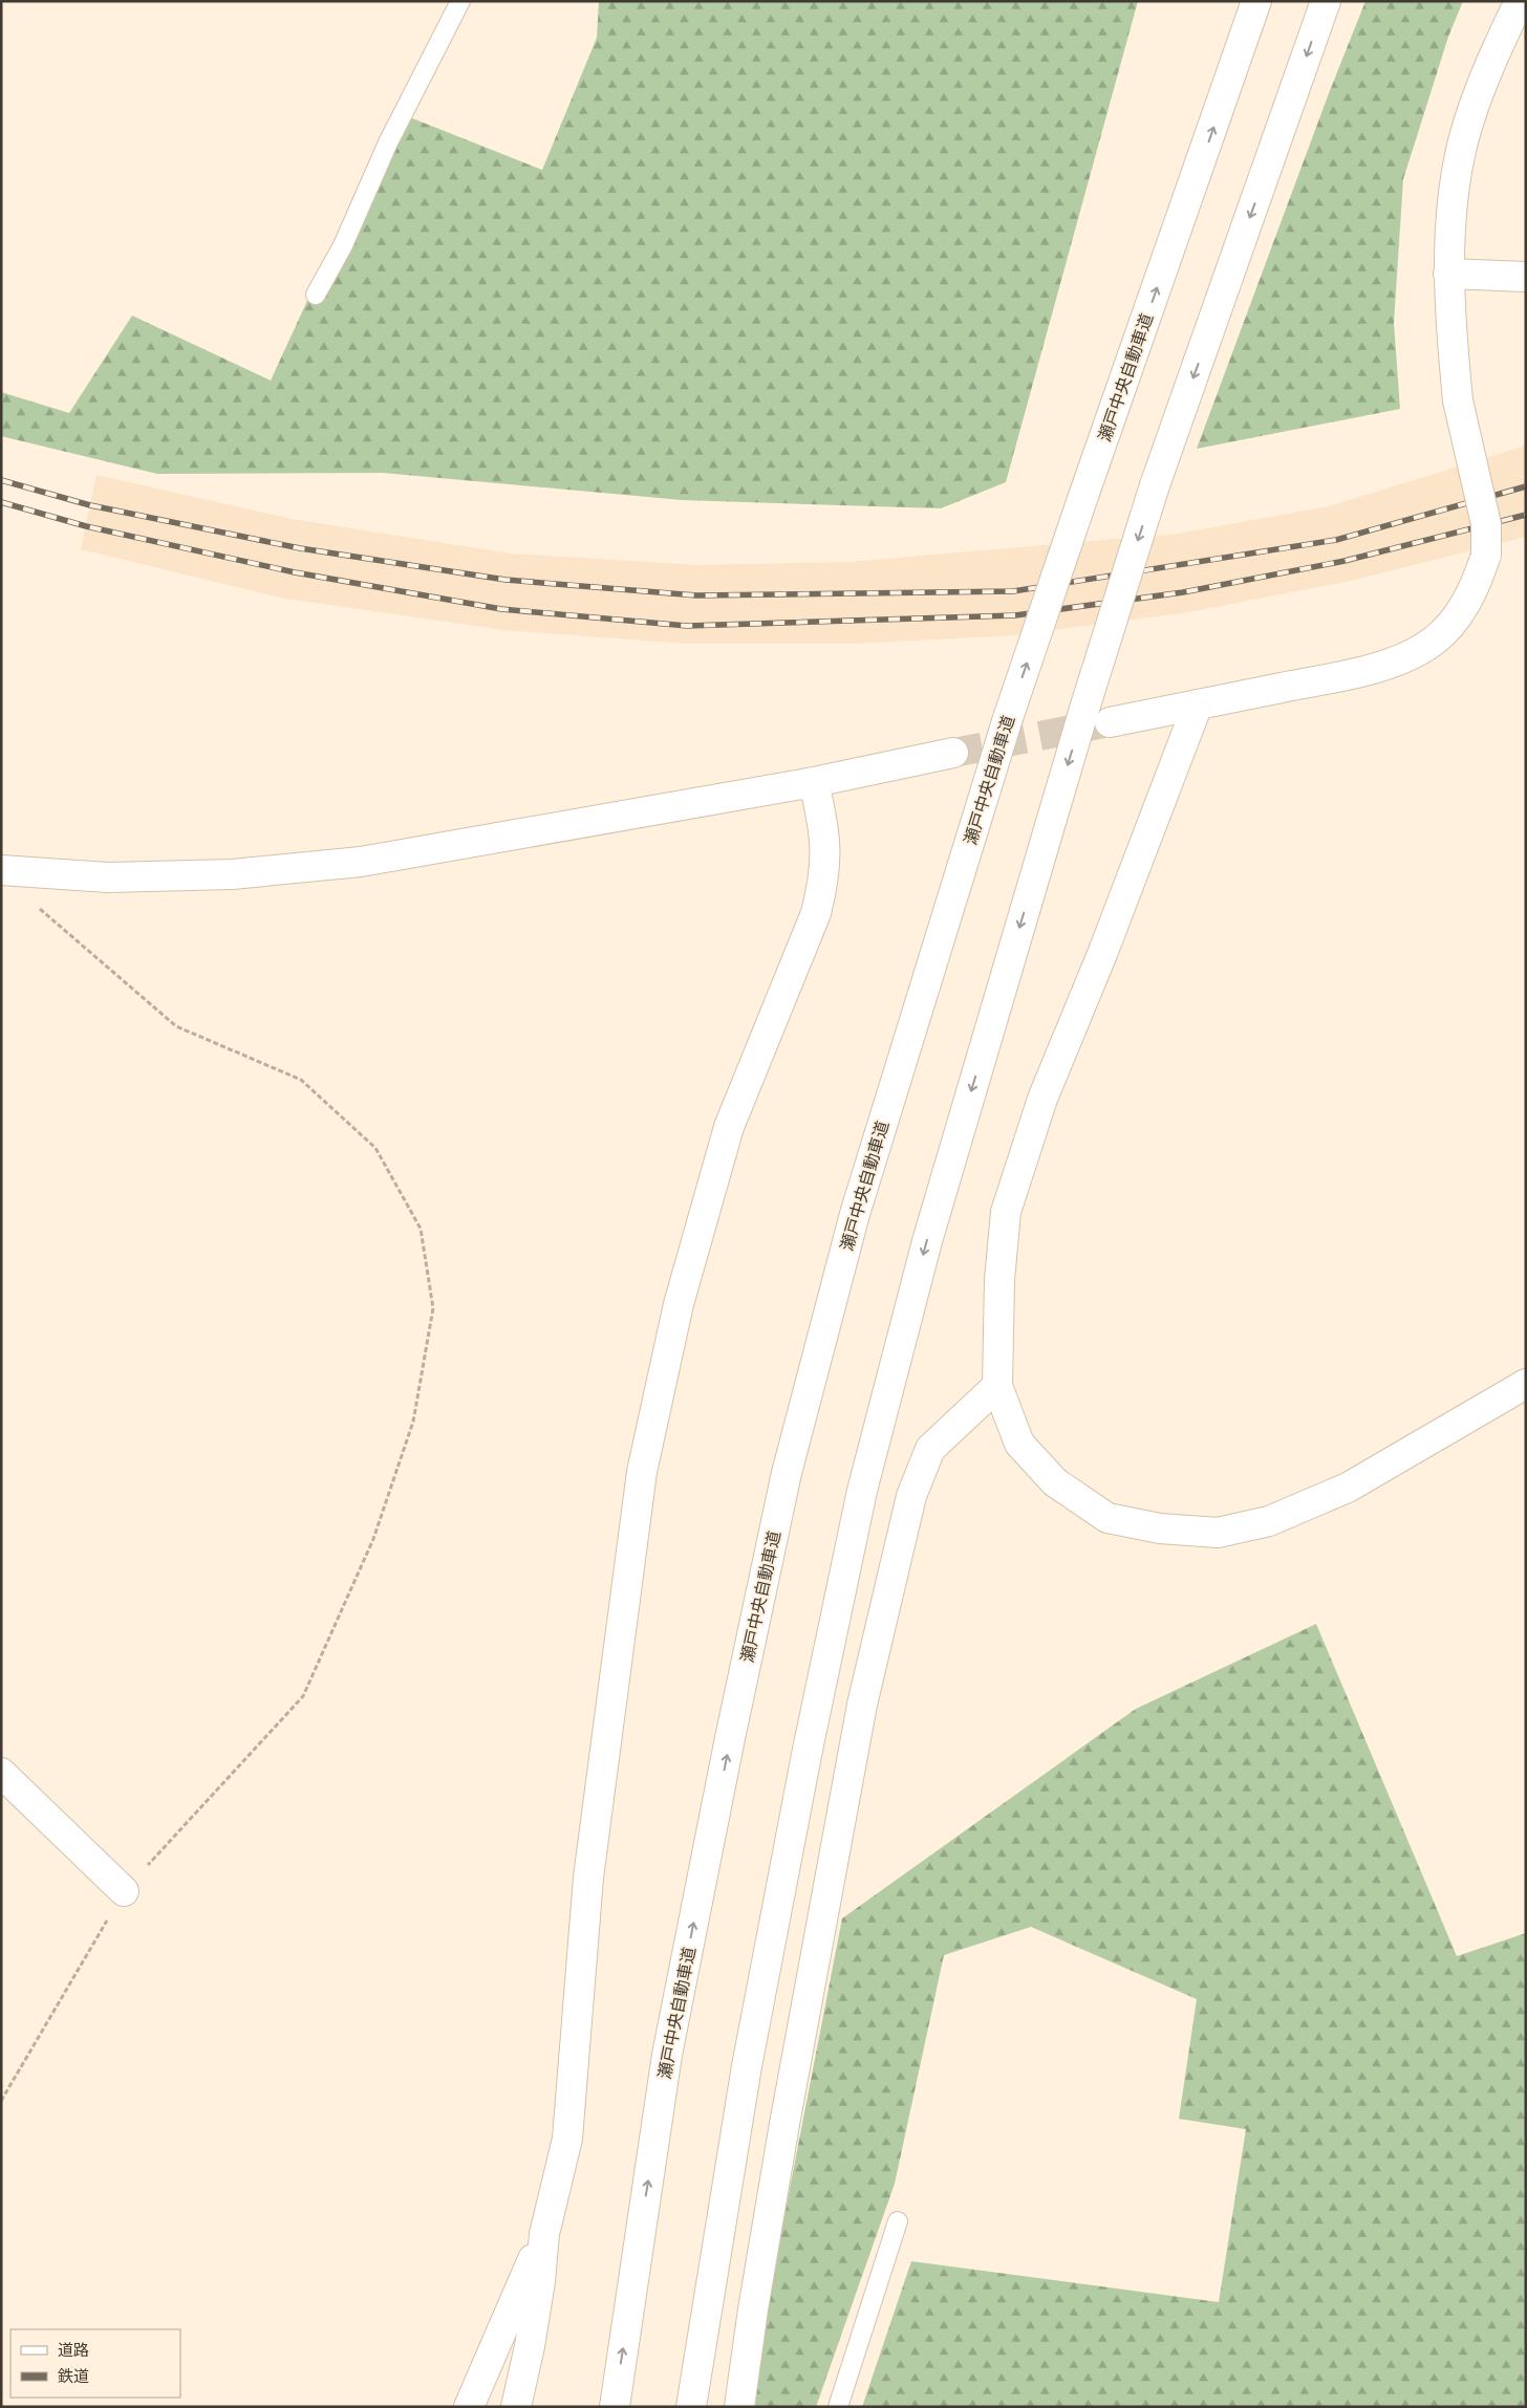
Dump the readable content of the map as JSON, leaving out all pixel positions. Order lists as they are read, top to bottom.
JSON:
{
  "streets": {
    "main road": ["瀬戸中央自動車道"]
  },
  "legend": ["道路", "鉄道"]
}
